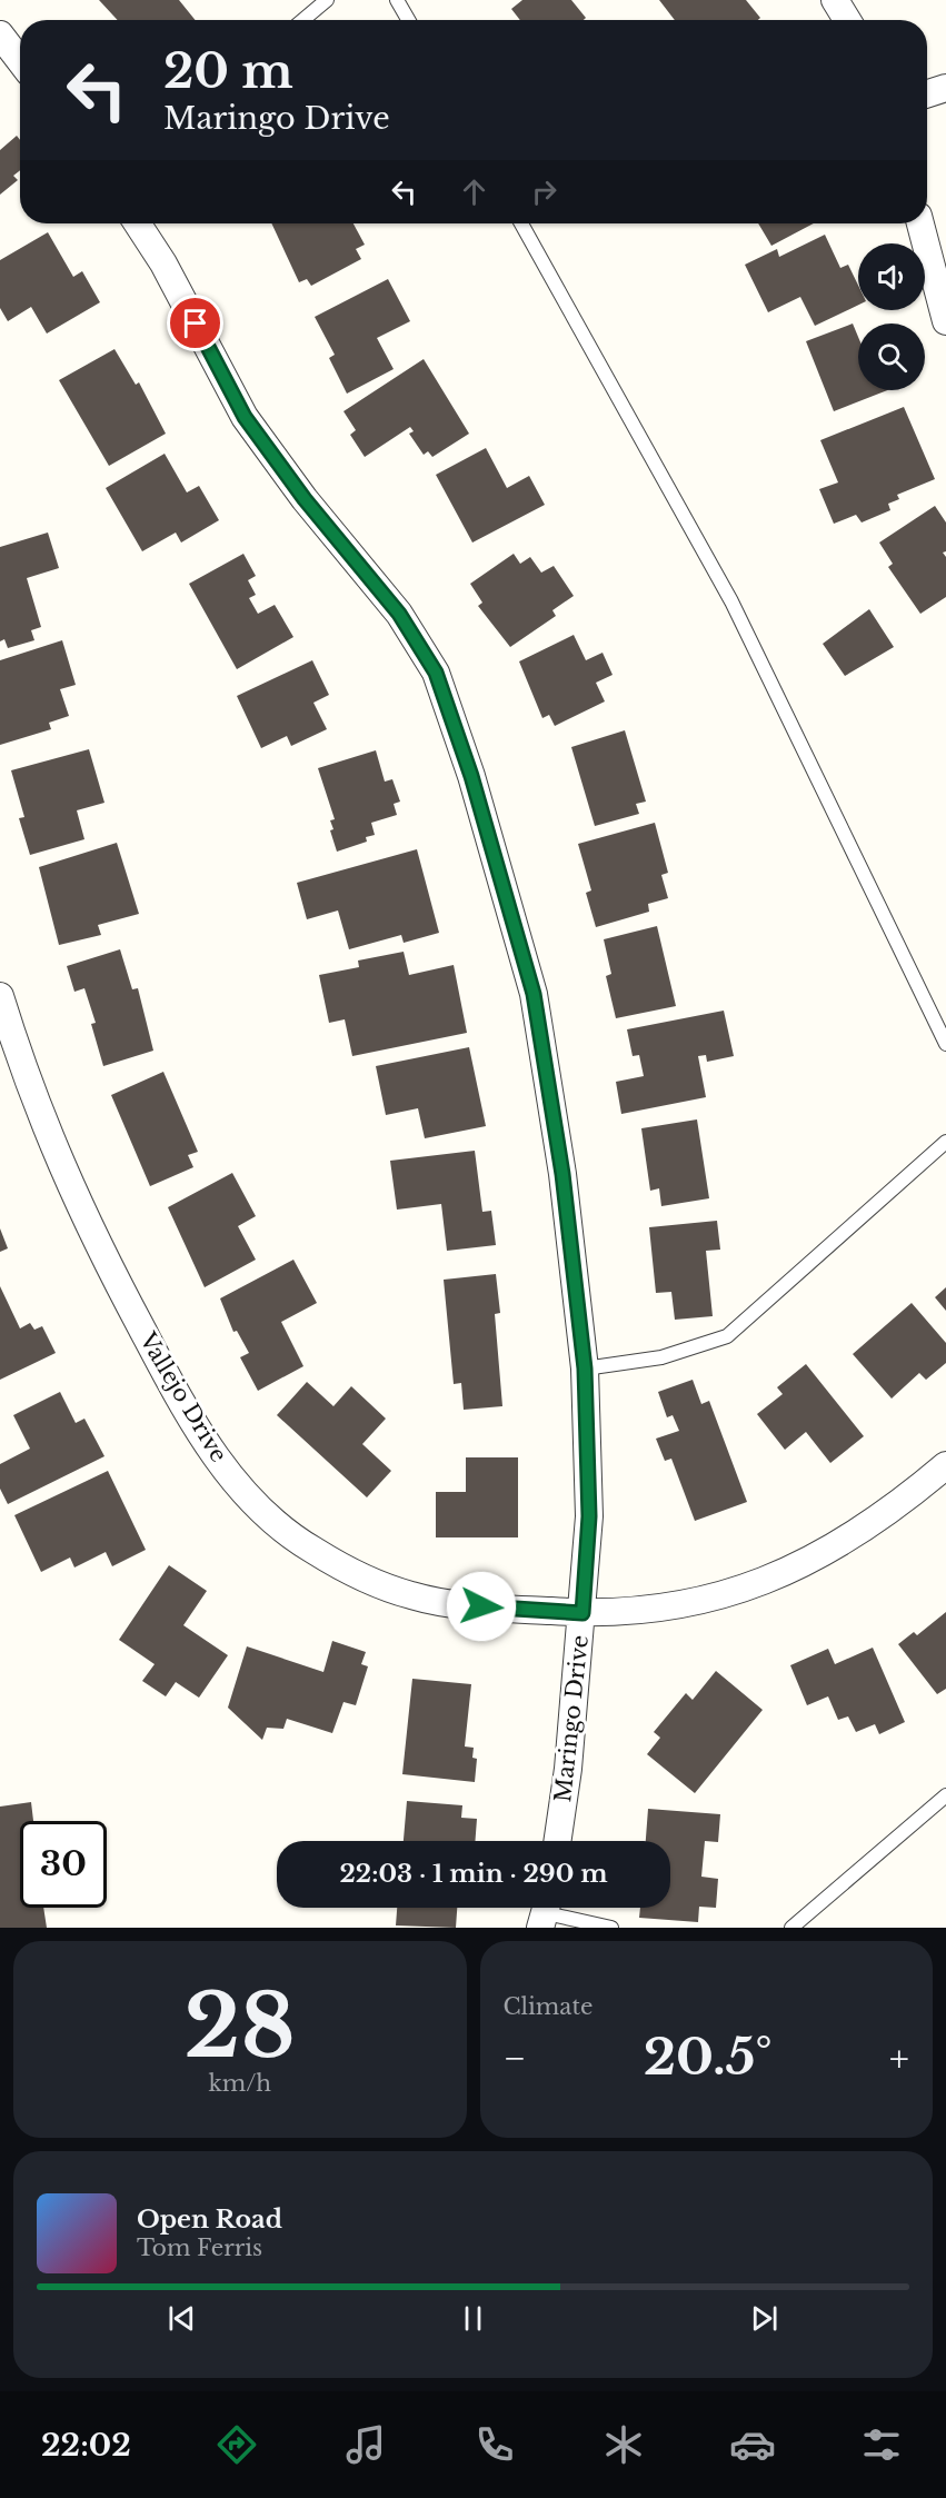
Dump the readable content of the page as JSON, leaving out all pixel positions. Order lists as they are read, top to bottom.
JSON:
{
  "streets": {
    "street": ["Vallejo Drive", "Maringo Drive"]
  },
  "crossings": [
    ["Vallejo Drive", "Maringo Drive"]
  ],
  "page": {
    "turn": ["20 m", "Maringo Drive"],
    "limit": "30",
    "trip": "22:03 · 1 min · 290 m",
    "tile": [
      ["28", "km/h"],
      "Climate"
    ],
    "heat": ["−", "20.5°", "+"],
    "song": ["Open Road", "Tom Ferris"],
    "tabs": "22:02"
  }
}
